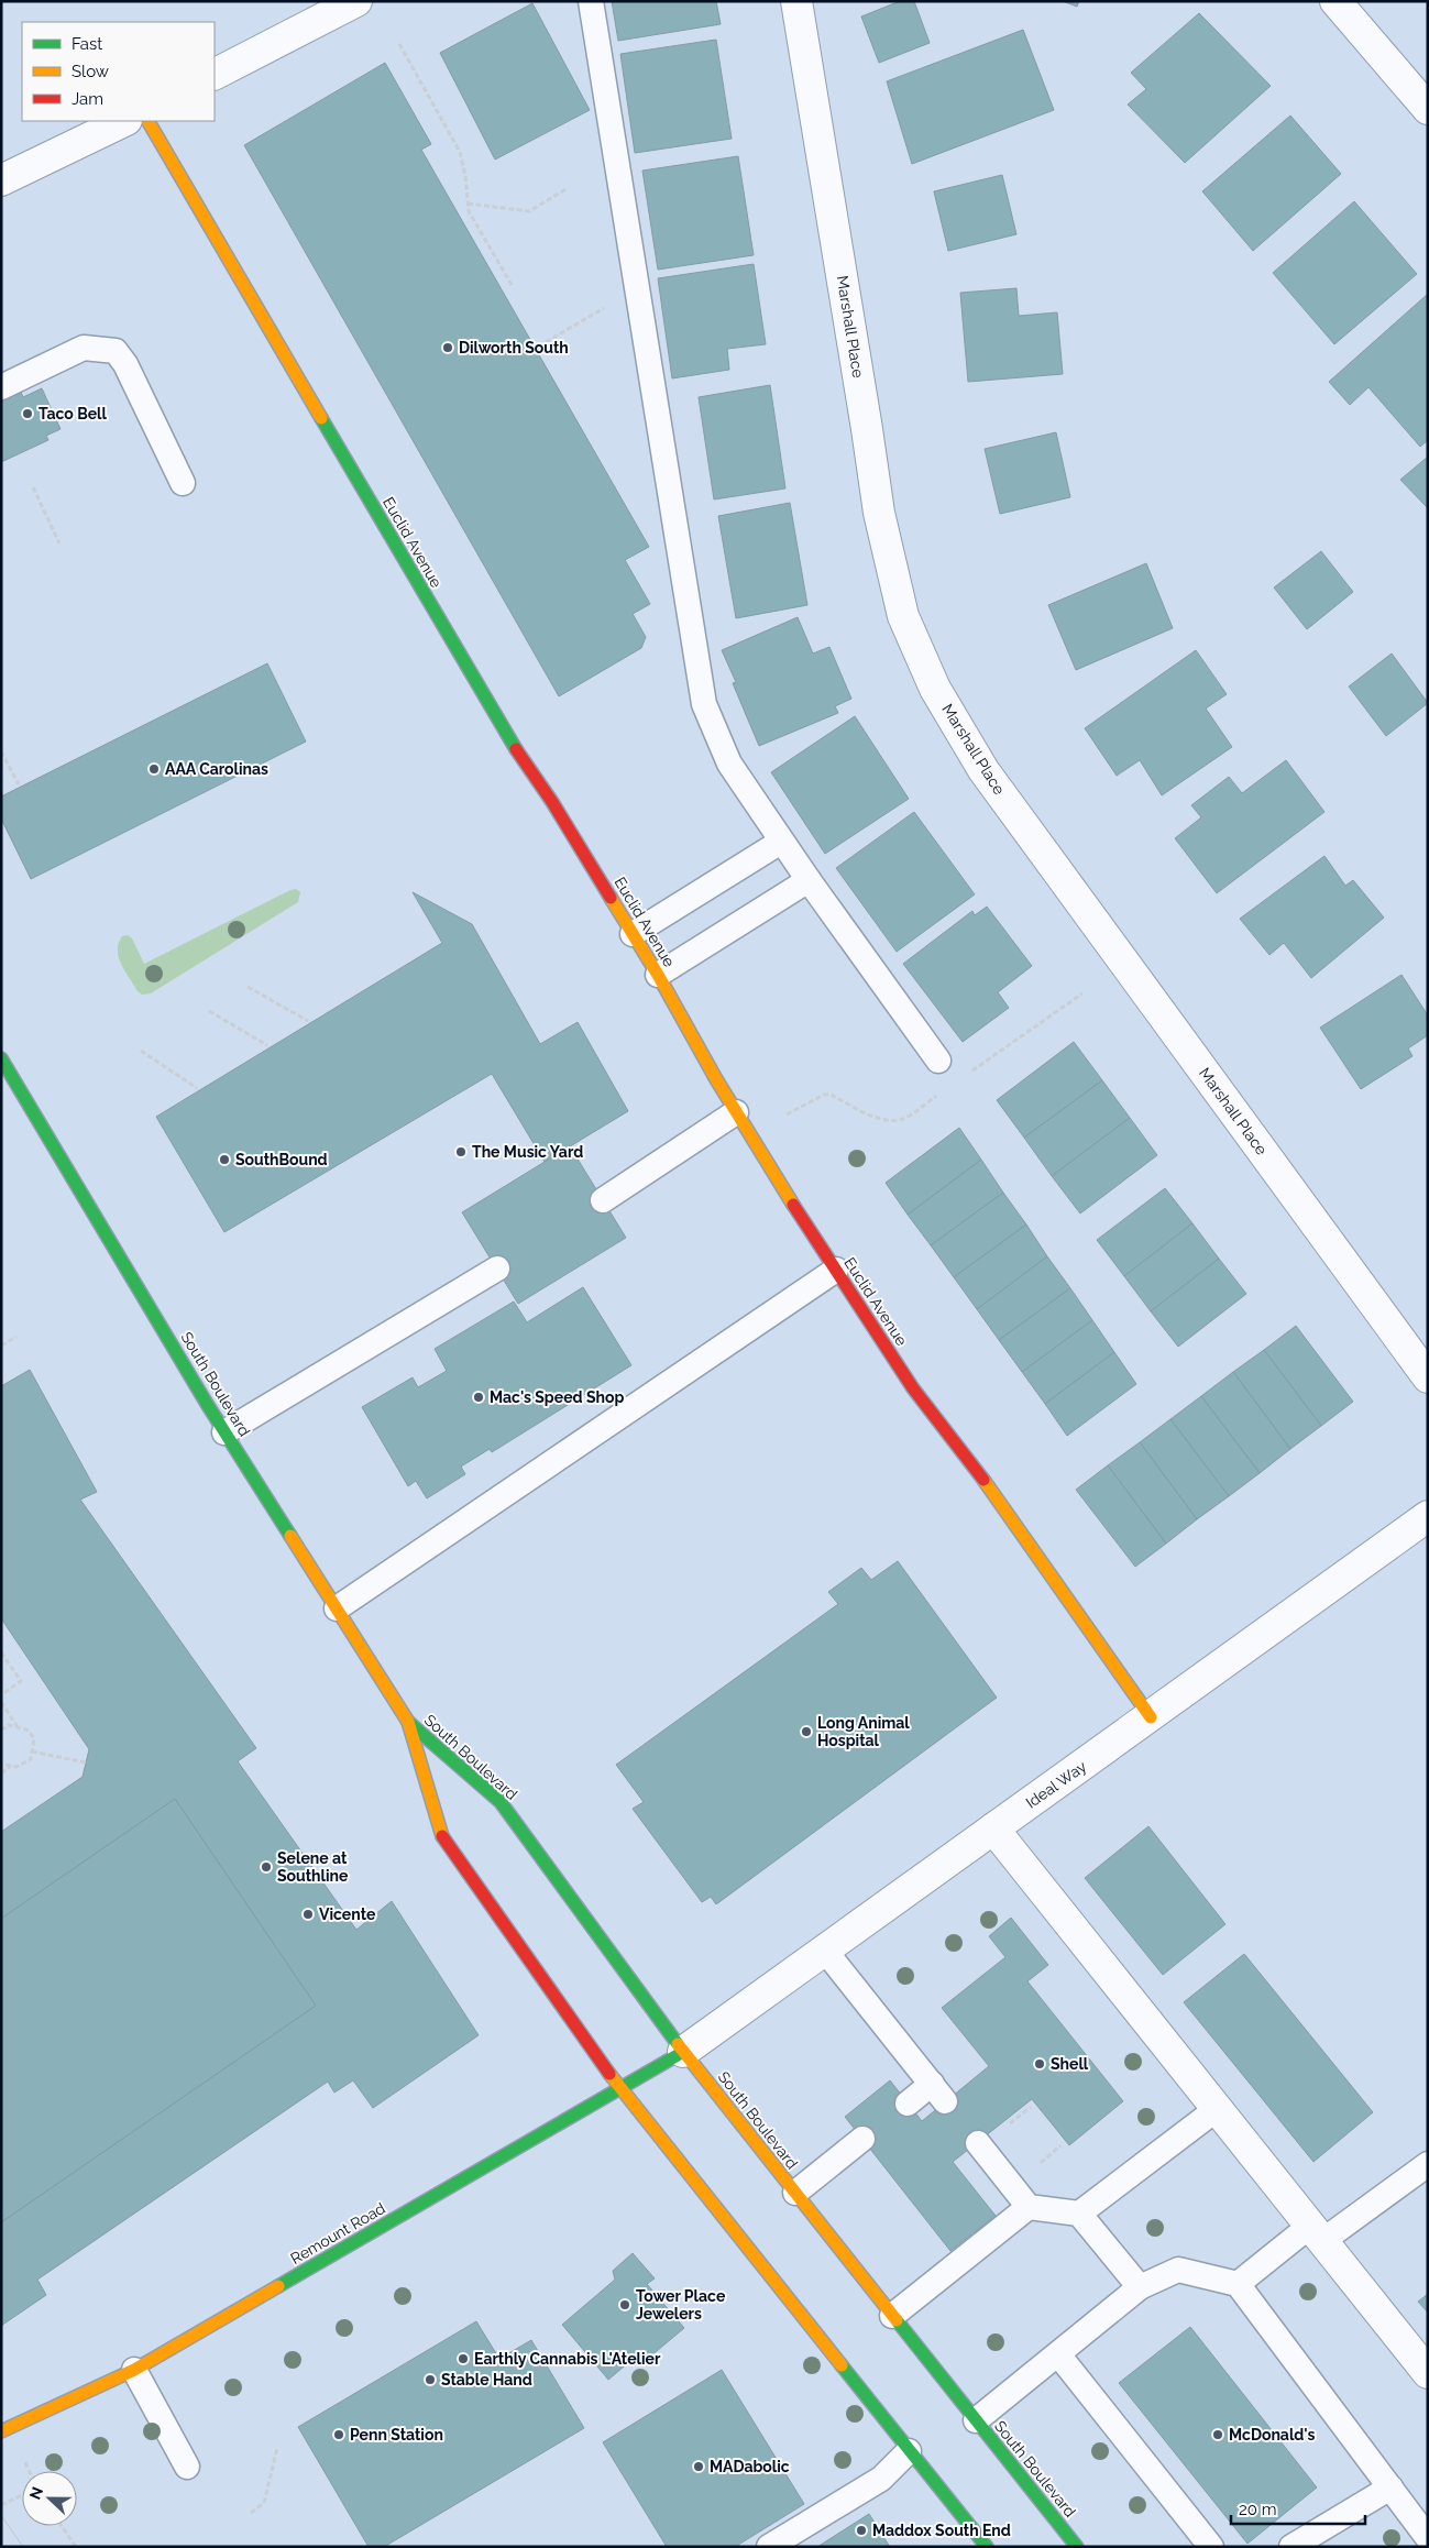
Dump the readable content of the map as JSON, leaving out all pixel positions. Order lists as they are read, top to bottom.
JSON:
{
  "streets": {
    "main road": ["Euclid Avenue", "South Boulevard", "Remount Road"],
    "street": ["Marshall Place", "Ideal Way"]
  },
  "crossings": [
    ["Euclid Avenue", "Ideal Way"],
    ["South Boulevard", "Ideal Way"],
    ["South Boulevard", "Remount Road"],
    ["Ideal Way", "Remount Road"]
  ],
  "places": [
    "Dilworth South",
    "Taco Bell",
    "AAA Carolinas",
    "The Music Yard",
    "SouthBound",
    "Mac's Speed Shop",
    "Long Animal Hospital",
    "Selene at Southline",
    "Vicente",
    "Shell",
    "Tower Place Jewelers",
    "Earthly Cannabis L'Atelier",
    "Stable Hand",
    "Penn Station",
    "McDonald's",
    "MADabolic",
    "Maddox South End"
  ],
  "legend": ["Fast", "Slow", "Jam"],
  "scale_bar": "20 m",
  "north": "left"
}
